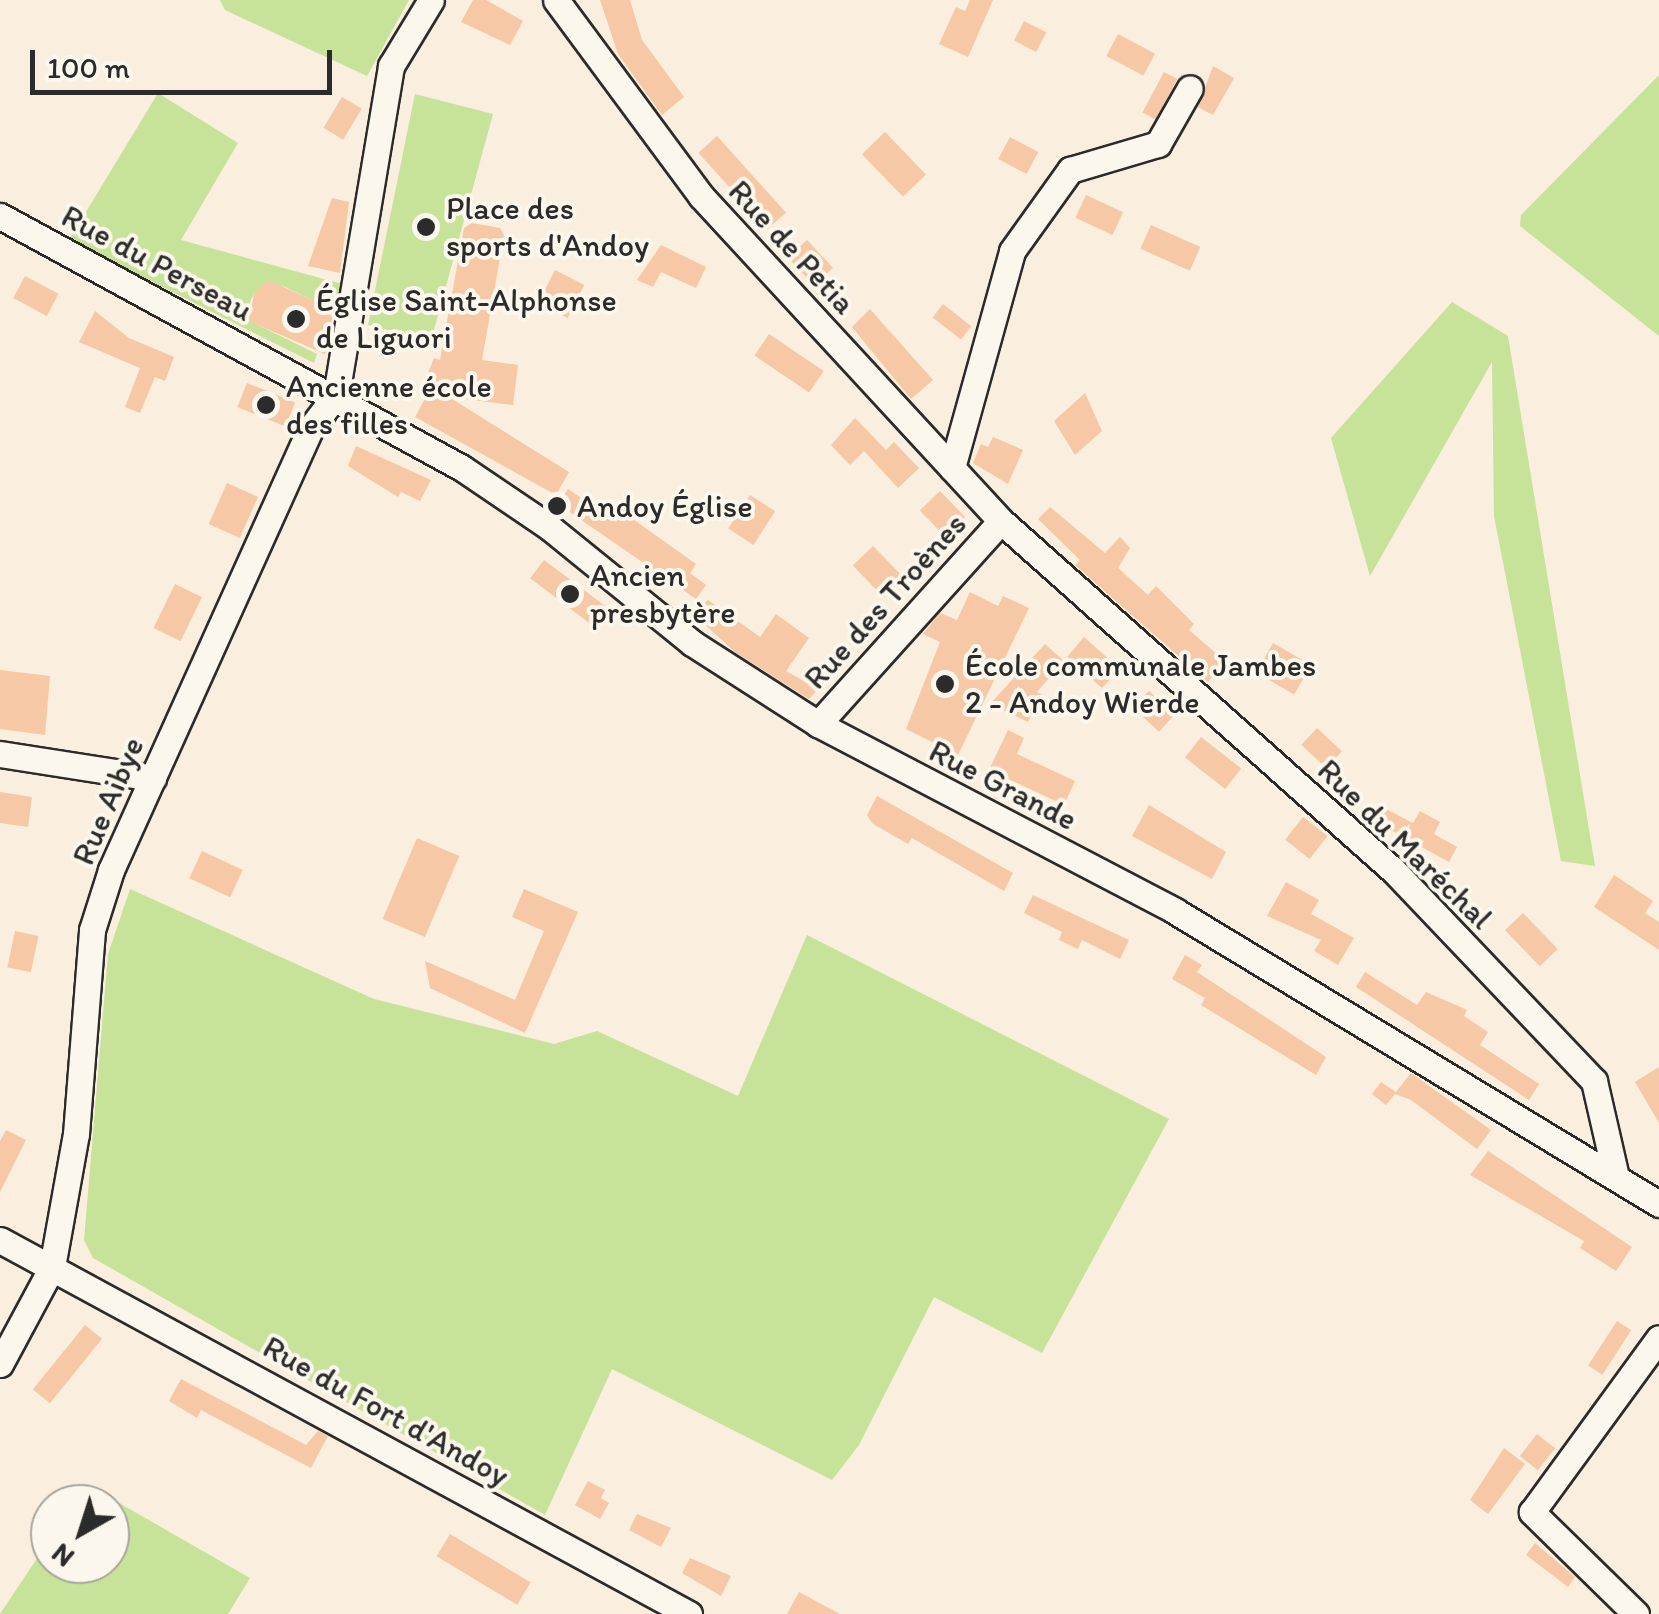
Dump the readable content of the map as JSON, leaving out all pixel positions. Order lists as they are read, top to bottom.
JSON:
{
  "streets": {
    "street": [
      "Rue de Petia",
      "Rue du Perseau",
      "Rue des Troènes",
      "Rue Grande",
      "Rue Aibye",
      "Rue du Maréchal",
      "Rue du Fort d'Andoy"
    ]
  },
  "crossings": [
    ["Rue de Petia", "Rue des Troènes"],
    ["Rue de Petia", "Rue du Maréchal"],
    ["Rue du Perseau", "Rue Grande"],
    ["Rue du Perseau", "Rue Aibye"],
    ["Rue des Troènes", "Rue Grande"],
    ["Rue des Troènes", "Rue du Maréchal"],
    ["Rue Grande", "Rue Aibye"],
    ["Rue Grande", "Rue du Maréchal"],
    ["Rue Aibye", "Rue du Fort d'Andoy"]
  ],
  "places": [
    "Place des sports d'Andoy",
    "Église Saint-Alphonse de Liguori",
    "Ancienne école des filles",
    "Andoy Église",
    "Ancien presbytère",
    "École communale Jambes 2 - Andoy Wierde"
  ],
  "scale_bar": "100 m",
  "north": "bottom left"
}
